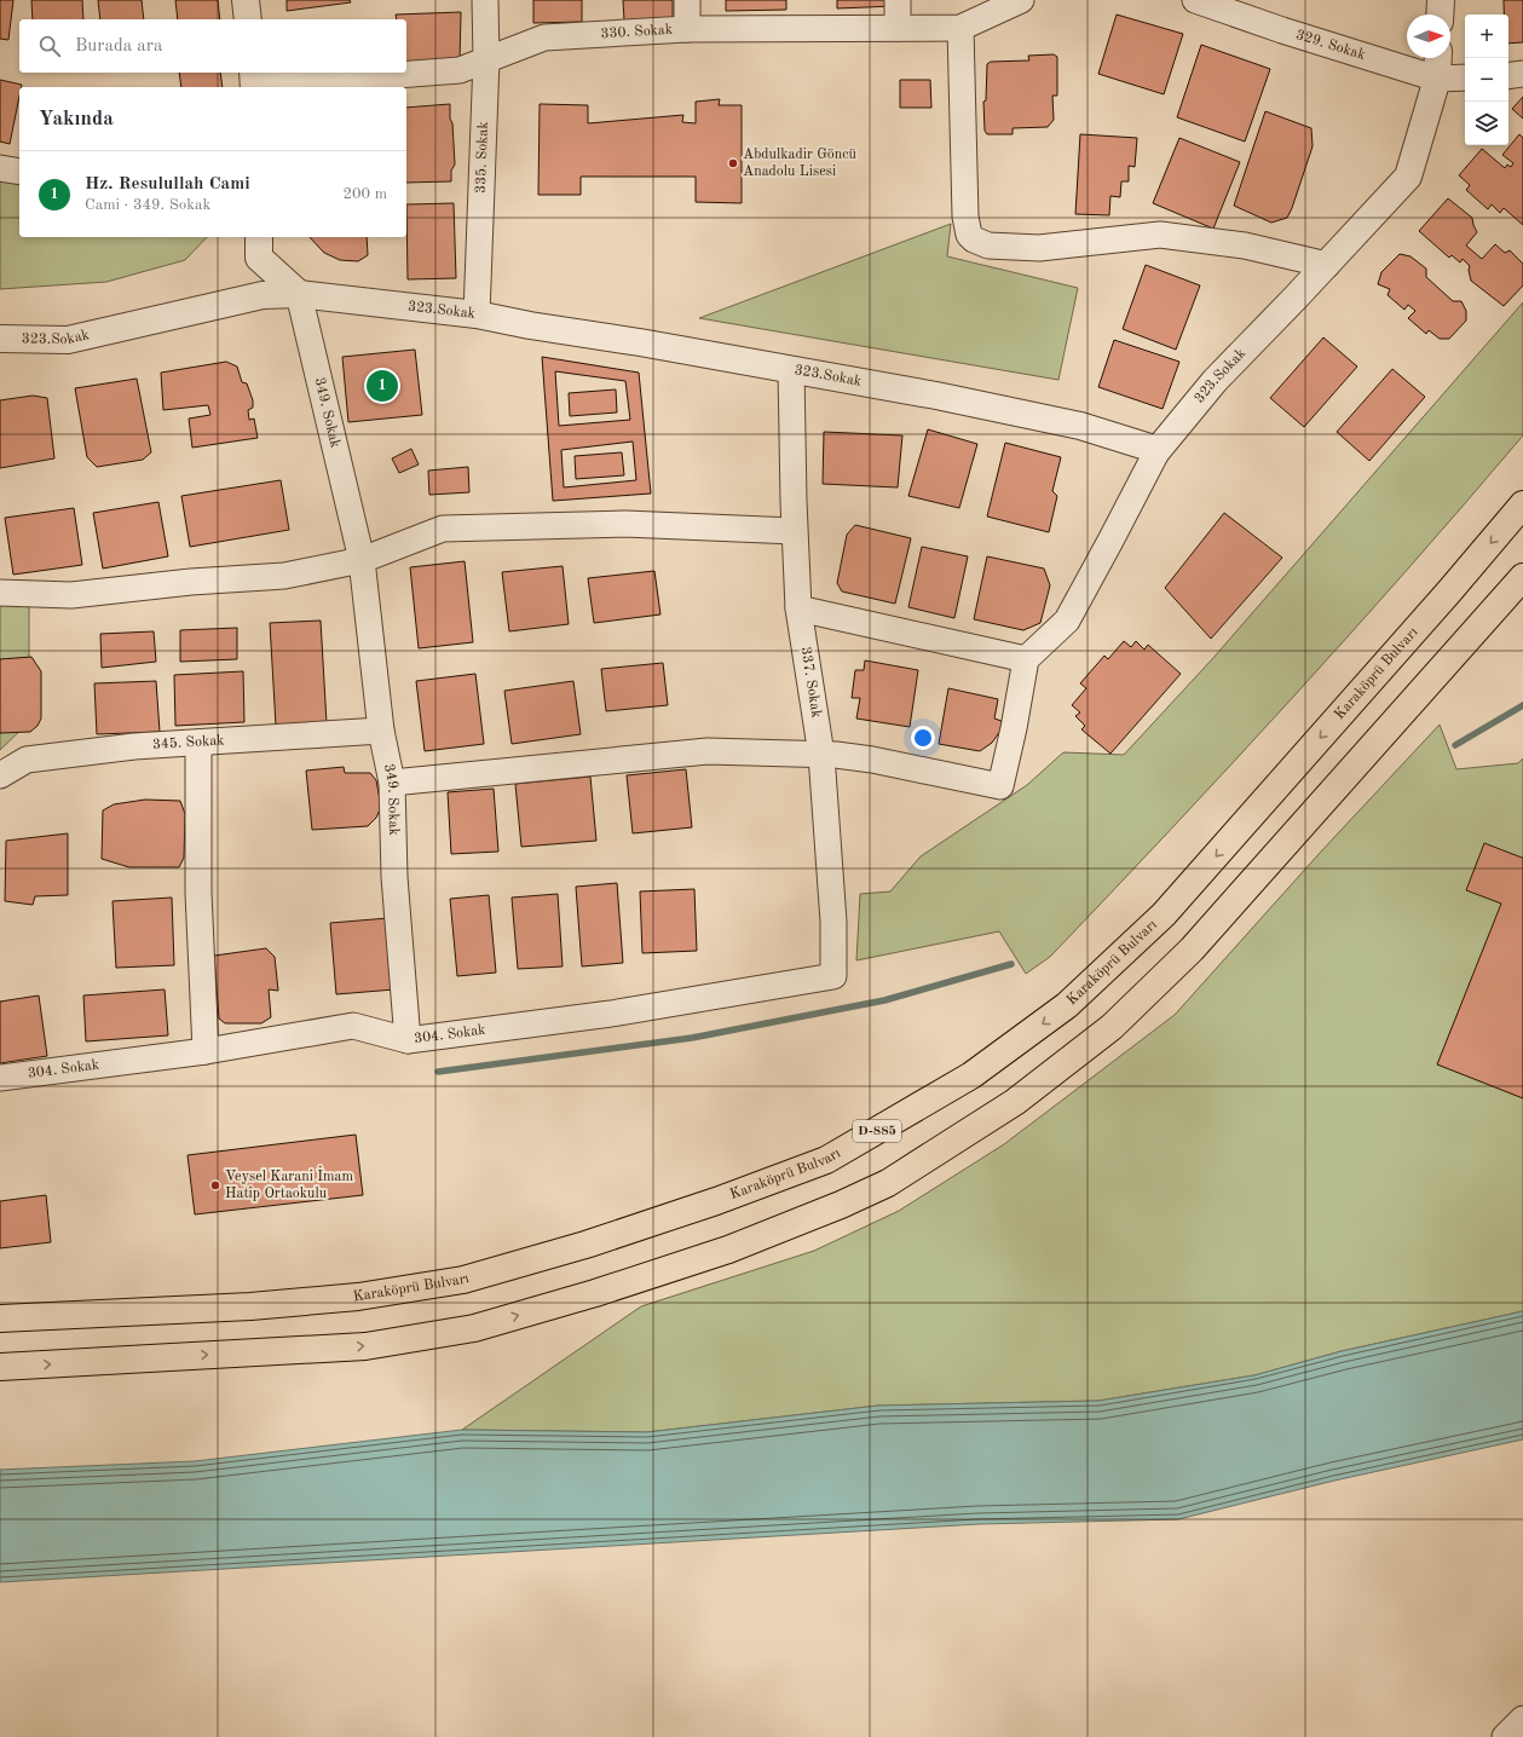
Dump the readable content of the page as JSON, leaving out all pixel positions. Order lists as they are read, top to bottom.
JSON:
{
  "streets": {
    "highway": ["Karaköprü Bulvarı", "D-885"],
    "street": [
      "330. Sokak",
      "329. Sokak",
      "335. Sokak",
      "323.Sokak",
      "349. Sokak",
      "337. Sokak",
      "345. Sokak",
      "304. Sokak"
    ]
  },
  "crossings": [
    ["330. Sokak", "335. Sokak"],
    ["329. Sokak", "323.Sokak"],
    ["335. Sokak", "323.Sokak"],
    ["323.Sokak", "349. Sokak"],
    ["323.Sokak", "337. Sokak"],
    ["349. Sokak", "345. Sokak"],
    ["349. Sokak", "304. Sokak"],
    ["337. Sokak", "304. Sokak"]
  ],
  "places": ["Abdulkadir Göncü Anadolu Lisesi", "Veysel Karani İmam Hatip Ortaokulu"],
  "north": "right",
  "page": {
    "map_buttons": ["+", "−"],
    "search": "Burada ara",
    "heading": "Yakında",
    "list": [
      {
        "mark": "1",
        "name": "Hz. Resulullah Cami",
        "note": "Cami · 349. Sokak",
        "value": "200 m"
      }
    ],
    "pins": "1"
  }
}
